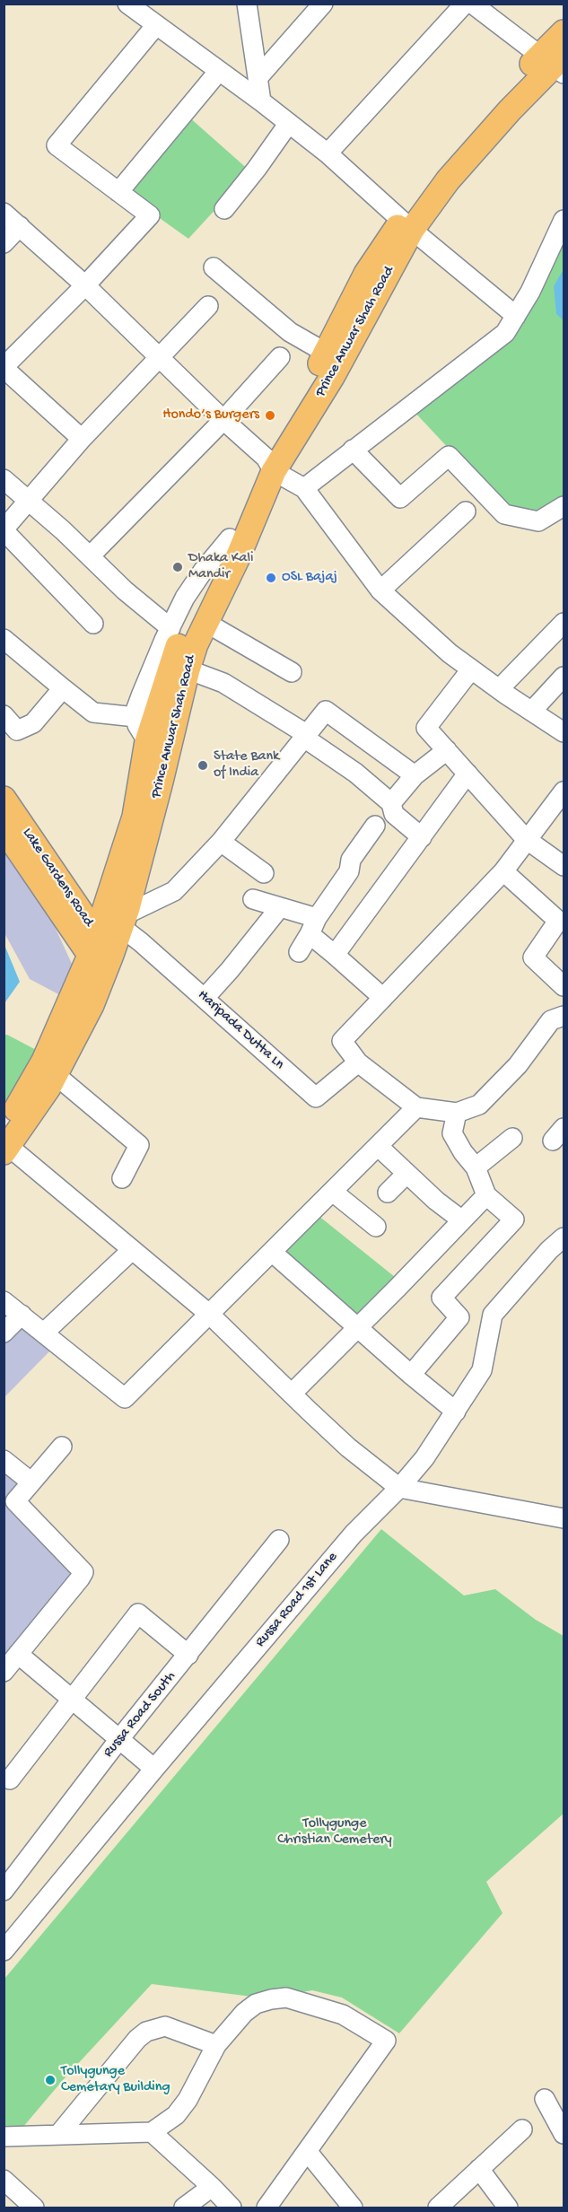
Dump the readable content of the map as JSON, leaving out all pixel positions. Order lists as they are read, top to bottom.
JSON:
{
  "streets": {
    "main road": ["Prince Anwar Shah Road", "Lake Gardens Road"],
    "street": ["Haripada Dutta Ln", "Russa Road 1st Lane", "Russa Road South"]
  },
  "crossings": [
    ["Prince Anwar Shah Road", "Lake Gardens Road"],
    ["Prince Anwar Shah Road", "Haripada Dutta Ln"]
  ],
  "parks": ["Tollygunge Christian Cemetery"],
  "places": [
    "Hondo’s Burgers",
    "Dhaka Kali Mandir",
    "OSL Bajaj",
    "State Bank of India",
    "Tollygunge Cemetary Building"
  ]
}
